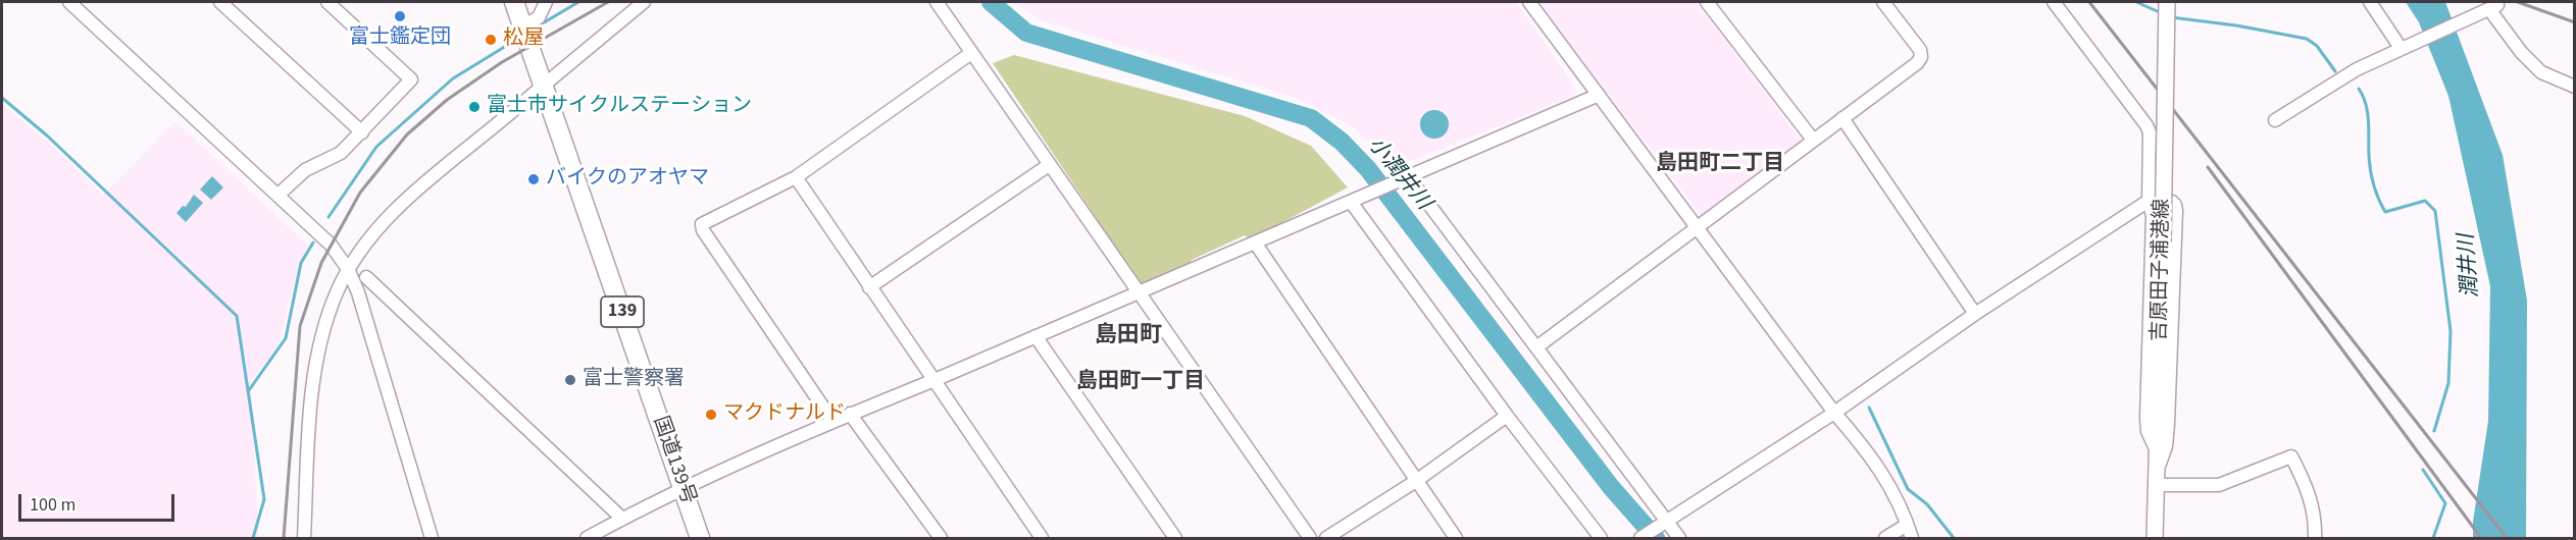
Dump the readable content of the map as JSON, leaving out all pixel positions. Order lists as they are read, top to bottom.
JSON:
{
  "streets": {
    "highway": ["139", "国道139号"],
    "main road": ["吉原田子浦港線"]
  },
  "districts": ["島田町二丁目", "島田町", "島田町一丁目"],
  "water": ["小潤井川", "潤井川"],
  "places": [
    "富士鑑定団",
    "松屋",
    "富士市サイクルステーション",
    "バイクのアオヤマ",
    "富士警察署",
    "マクドナルド"
  ],
  "scale_bar": "100 m"
}
